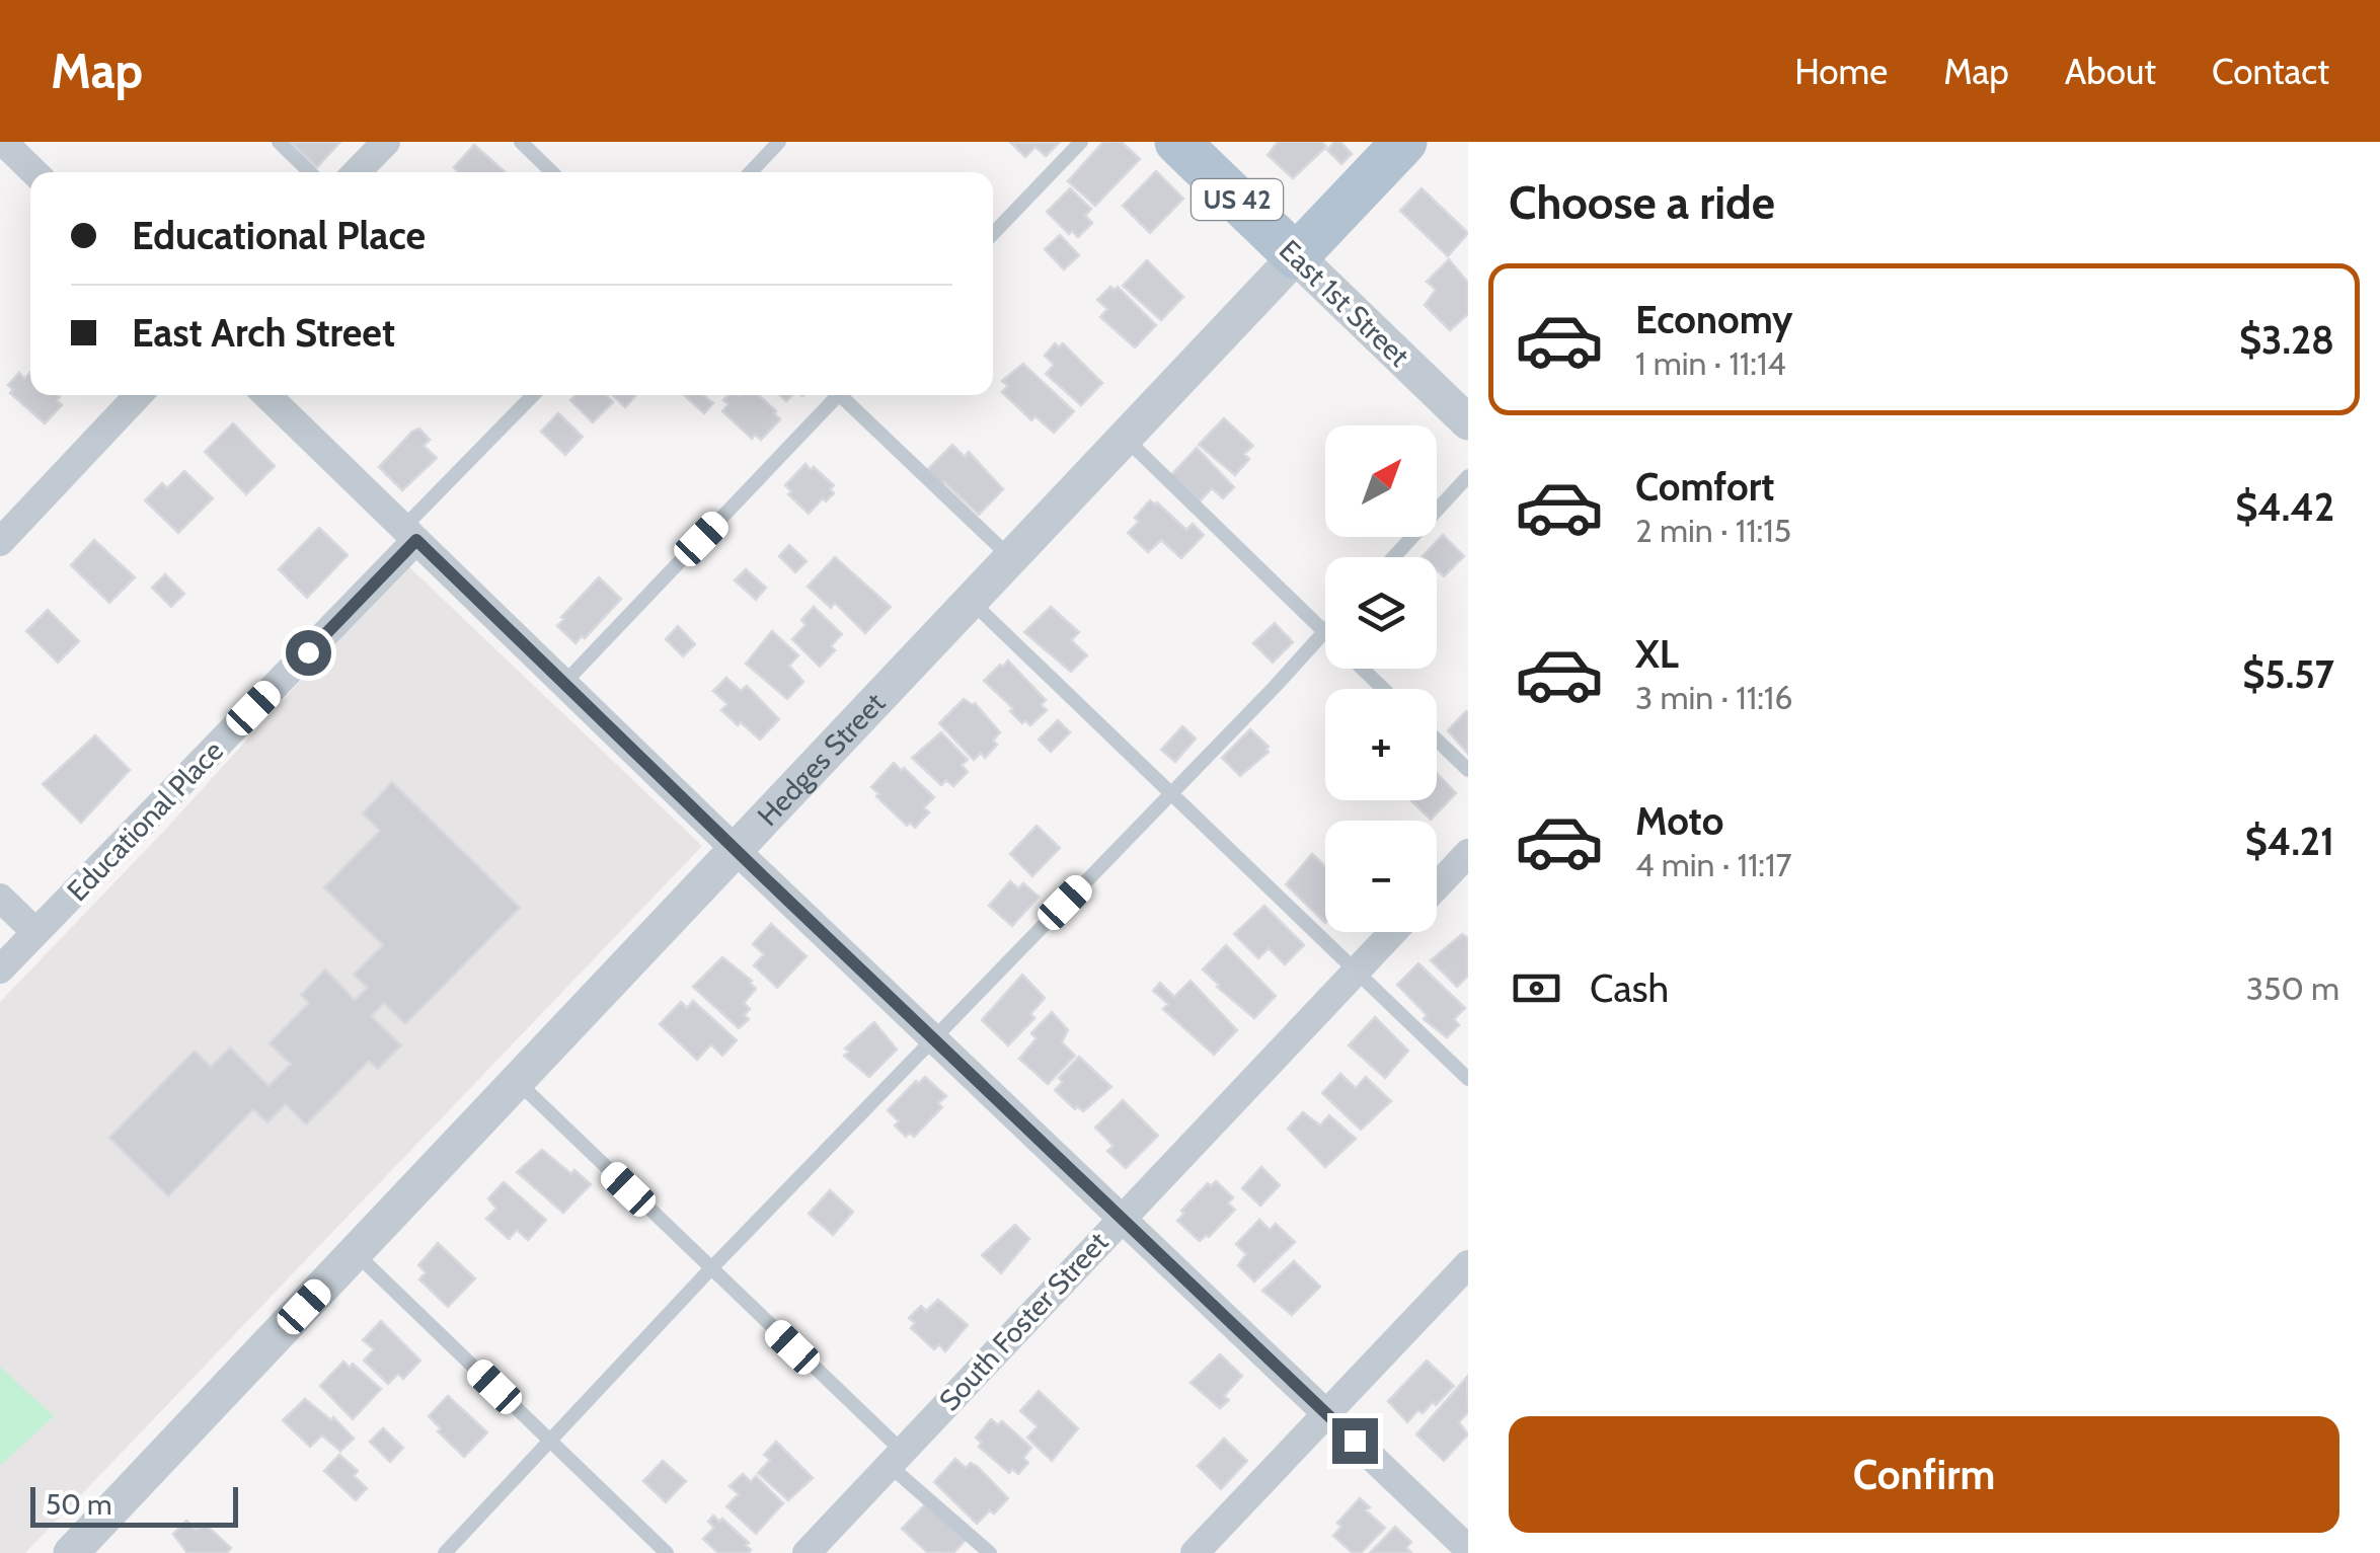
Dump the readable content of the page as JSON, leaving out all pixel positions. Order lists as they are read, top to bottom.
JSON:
{
  "streets": {
    "main road": ["US 42", "East 1st Street", "Hedges Street"],
    "street": ["Educational Place", "South Foster Street"]
  },
  "crossings": [
    ["East 1st Street", "Hedges Street"]
  ],
  "scale_bar": "50 m",
  "north": "top right",
  "page": {
    "header": "Map",
    "nav": [
      "Home",
      "Map",
      "About",
      "Contact"
    ],
    "heading": "Choose a ride",
    "banner": ["Educational Place", "East Arch Street"],
    "list": [
      {
        "name": "Economy",
        "note": "1 min · 11:14",
        "value": "$3.28"
      },
      {
        "name": "Comfort",
        "note": "2 min · 11:15",
        "value": "$4.42"
      },
      {
        "name": "XL",
        "note": "3 min · 11:16",
        "value": "$5.57"
      },
      {
        "name": "Moto",
        "note": "4 min · 11:17",
        "value": "$4.21"
      }
    ],
    "map_buttons": ["+", "−"],
    "pay": ["Cash", "350 m"],
    "buttons": "Confirm",
    "scale": "50 m"
  }
}
